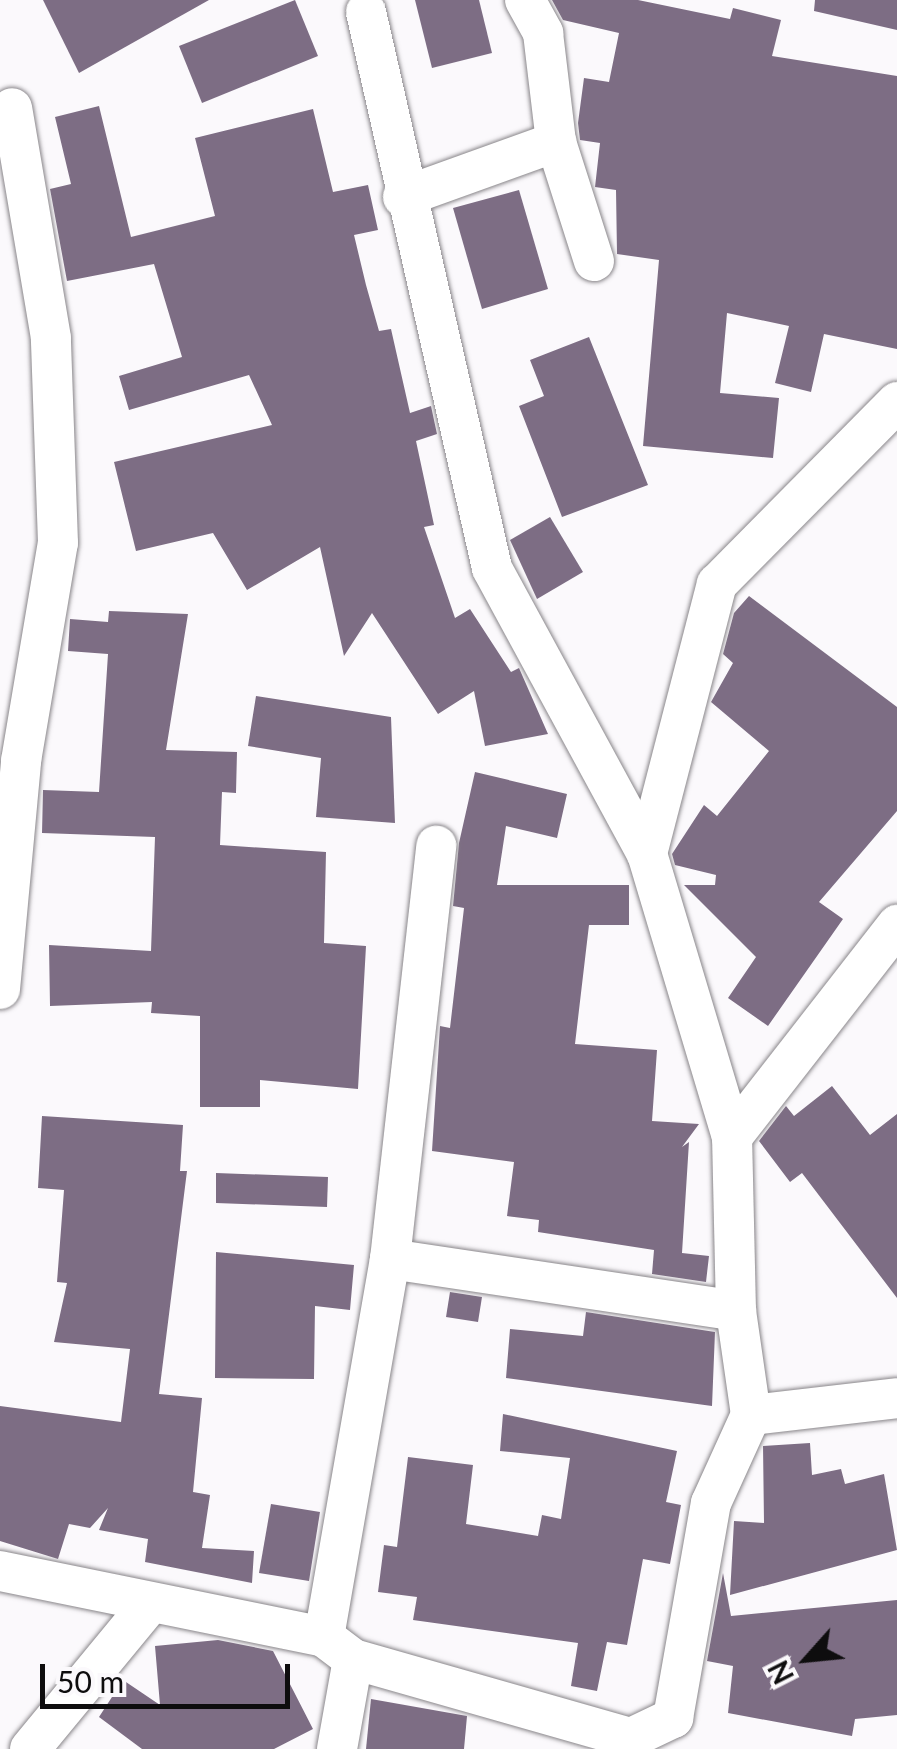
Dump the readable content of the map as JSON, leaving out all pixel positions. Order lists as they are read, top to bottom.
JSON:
{
  "scale_bar": "50 m",
  "north": "bottom left"
}
